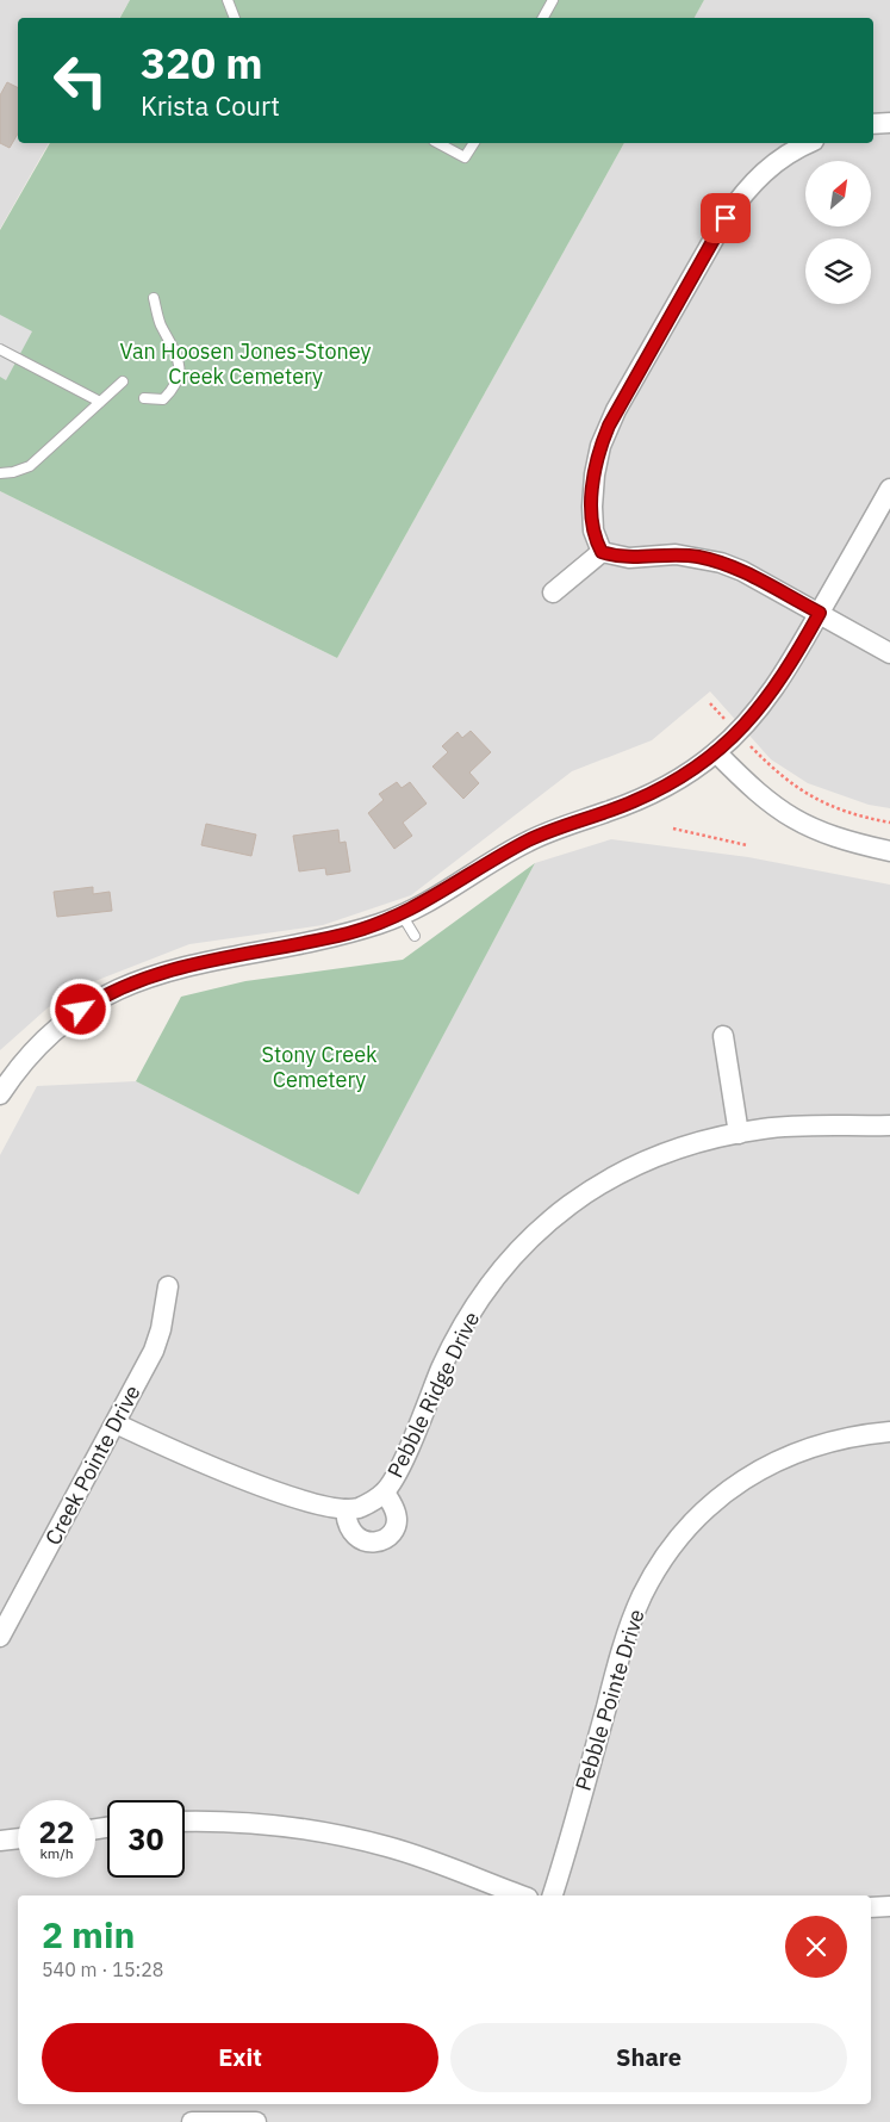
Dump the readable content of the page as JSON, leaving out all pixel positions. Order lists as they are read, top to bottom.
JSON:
{
  "streets": {
    "street": ["Pebble Ridge Drive", "Creek Pointe Drive", "Pebble Pointe Drive"]
  },
  "parks": ["Van Hoosen Jones-Stoney Creek Cemetery", "Stony Creek Cemetery"],
  "north": "top right",
  "page": {
    "turn": ["320 m", "Krista Court"],
    "speed": "22 km/h",
    "limit": "30",
    "heading": ["2 min", "540 m · 15:28"],
    "buttons": ["Exit", "Share"]
  }
}
